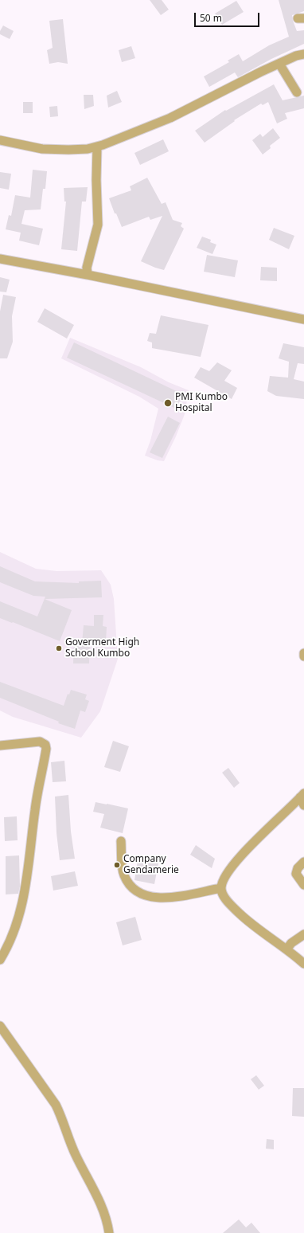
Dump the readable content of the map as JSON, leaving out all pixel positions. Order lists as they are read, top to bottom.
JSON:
{
  "places": ["PMI Kumbo Hospital", "Goverment High School Kumbo", "Company Gendamerie"],
  "scale_bar": "50 m"
}
